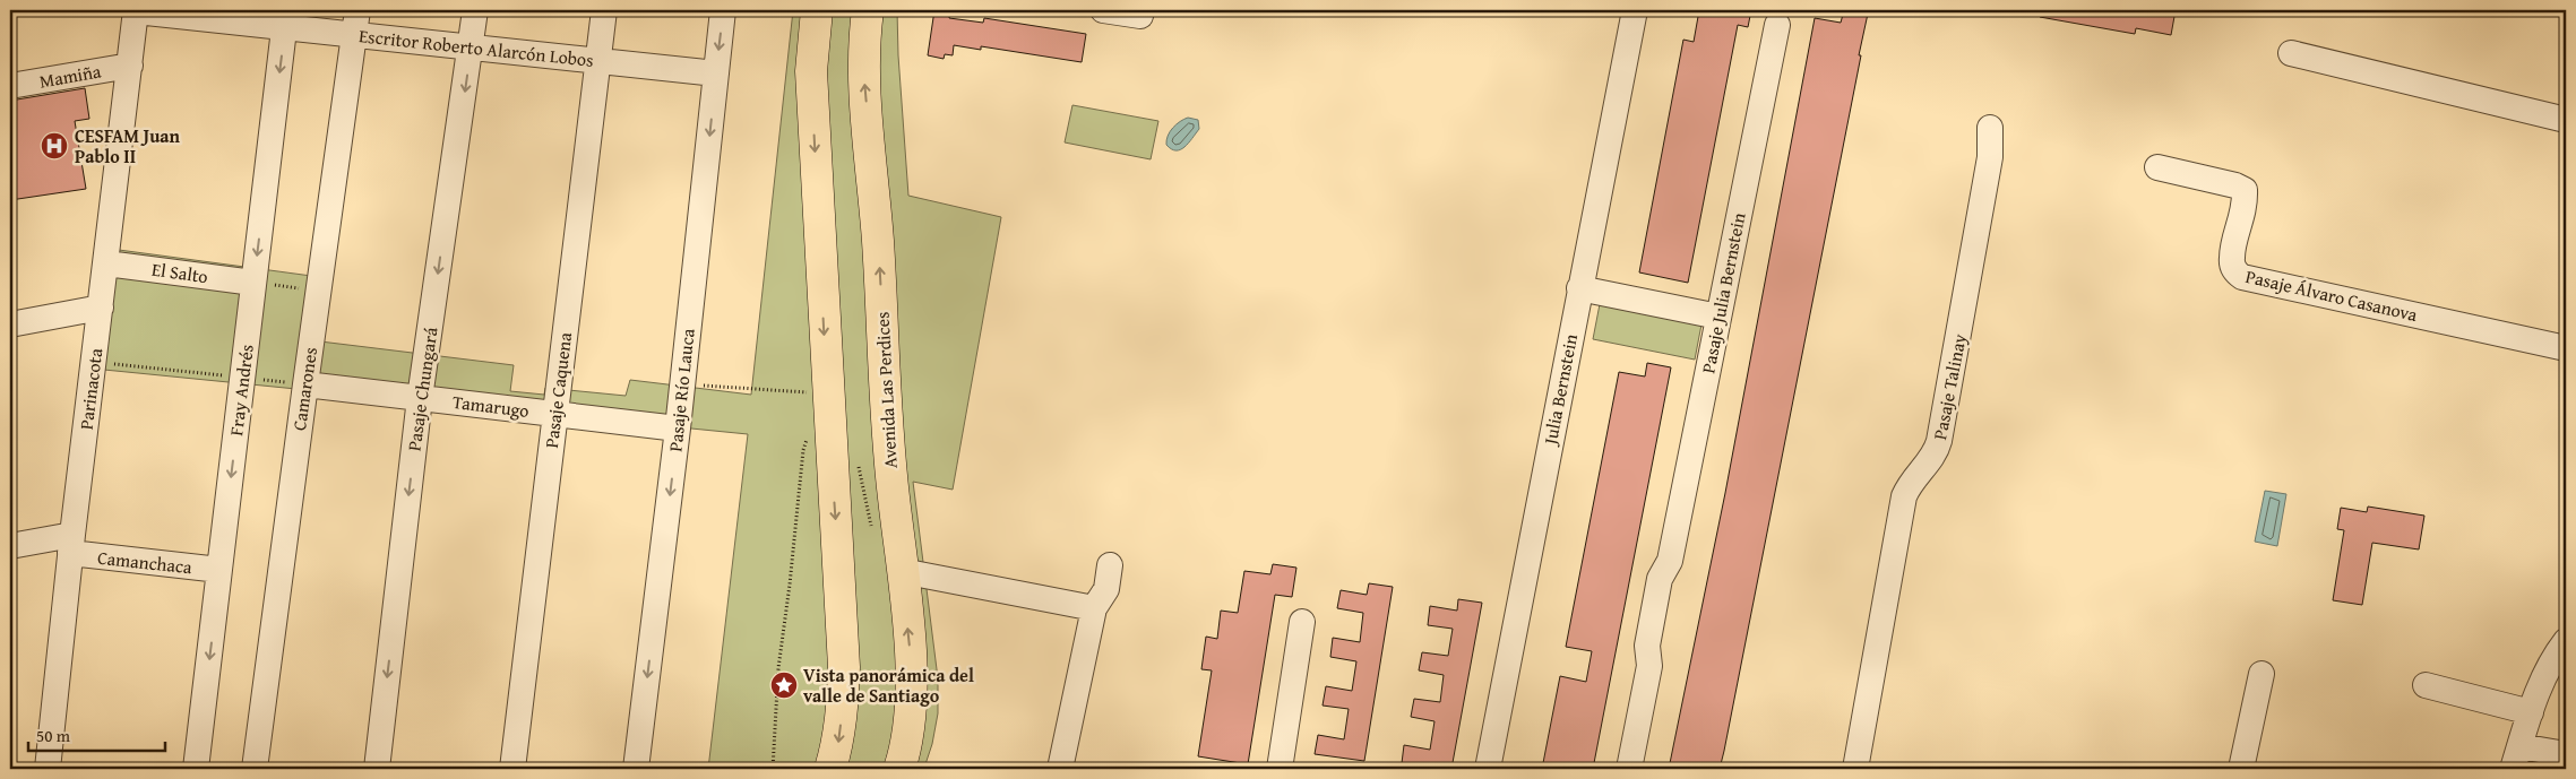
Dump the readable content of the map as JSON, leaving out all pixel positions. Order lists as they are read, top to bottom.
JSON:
{
  "streets": {
    "main road": ["Avenida Las Perdices"],
    "street": [
      "Escritor Roberto Alarcón Lobos",
      "Mamiña",
      "El Salto",
      "Pasaje Julia Bernstein",
      "Pasaje Álvaro Casanova",
      "Pasaje Talinay",
      "Parinacota",
      "Camarones",
      "Pasaje Chungará",
      "Julia Bernstein",
      "Fray Andrés",
      "Pasaje Caquena",
      "Pasaje Río Lauca",
      "Tamarugo",
      "Camanchaca"
    ]
  },
  "crossings": [
    ["Escritor Roberto Alarcón Lobos", "Parinacota"],
    ["Escritor Roberto Alarcón Lobos", "Camarones"],
    ["Escritor Roberto Alarcón Lobos", "Pasaje Chungará"],
    ["Escritor Roberto Alarcón Lobos", "Fray Andrés"],
    ["Escritor Roberto Alarcón Lobos", "Pasaje Caquena"],
    ["Escritor Roberto Alarcón Lobos", "Pasaje Río Lauca"],
    ["Mamiña", "Parinacota"],
    ["El Salto", "Parinacota"],
    ["El Salto", "Fray Andrés"],
    ["Parinacota", "Camanchaca"],
    ["Camarones", "Tamarugo"],
    ["Pasaje Chungará", "Tamarugo"],
    ["Fray Andrés", "Camanchaca"],
    ["Pasaje Caquena", "Tamarugo"],
    ["Pasaje Río Lauca", "Tamarugo"]
  ],
  "one_way": ["Pasaje Chungará", "Fray Andrés", "Pasaje Río Lauca"],
  "places": {
    "hospital": ["CESFAM Juan Pablo II"],
    "place": ["Vista panorámica del valle de Santiago"]
  },
  "scale_bar": "50 m"
}
